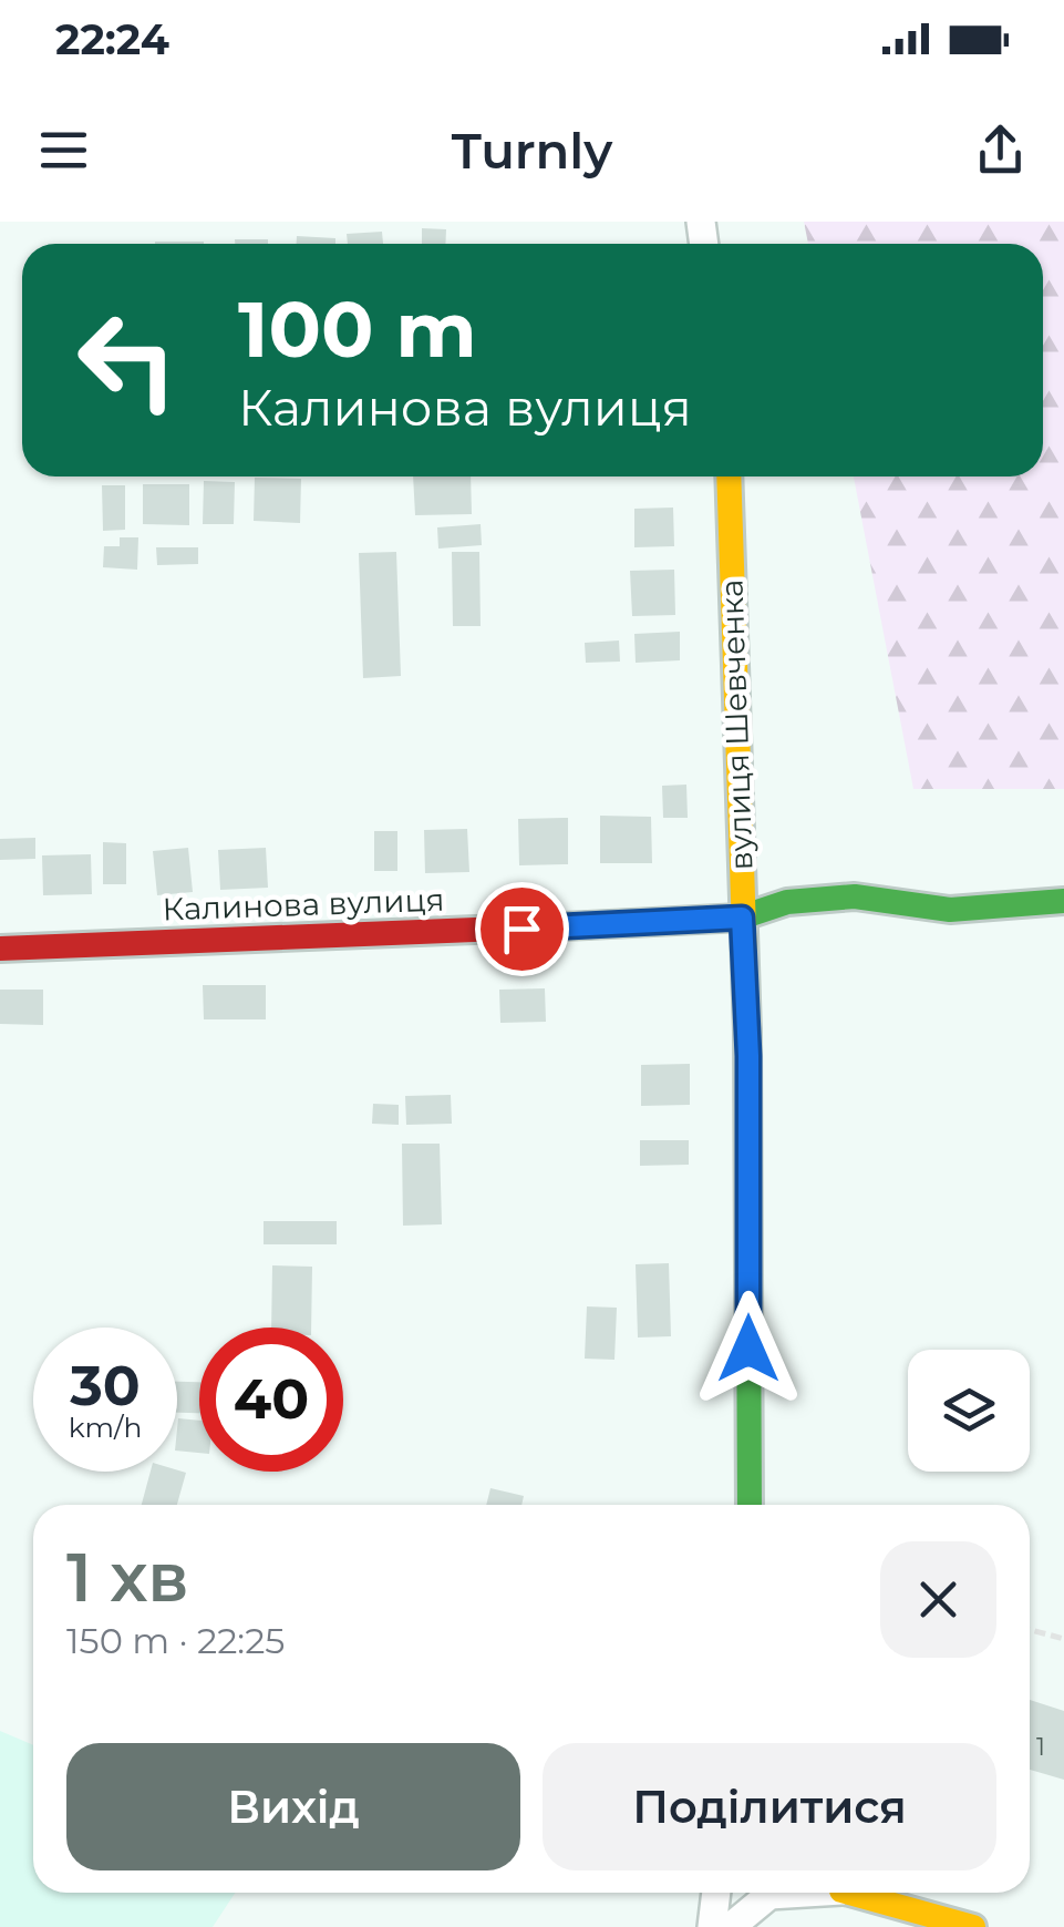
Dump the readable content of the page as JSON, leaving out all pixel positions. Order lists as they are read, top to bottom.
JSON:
{
  "streets": {
    "street": ["вулиця Шевченка", "Калинова вулиця"]
  },
  "crossings": [
    ["вулиця Шевченка", "Калинова вулиця"]
  ],
  "house_numbers": ["1"],
  "page": {
    "status": "22:24",
    "header": "Turnly",
    "turn": ["100 m", "Калинова вулиця"],
    "speed": "30 km/h",
    "limit": "40",
    "heading": ["1 хв", "150 m · 22:25"],
    "buttons": ["Вихід", "Поділитися"]
  }
}
